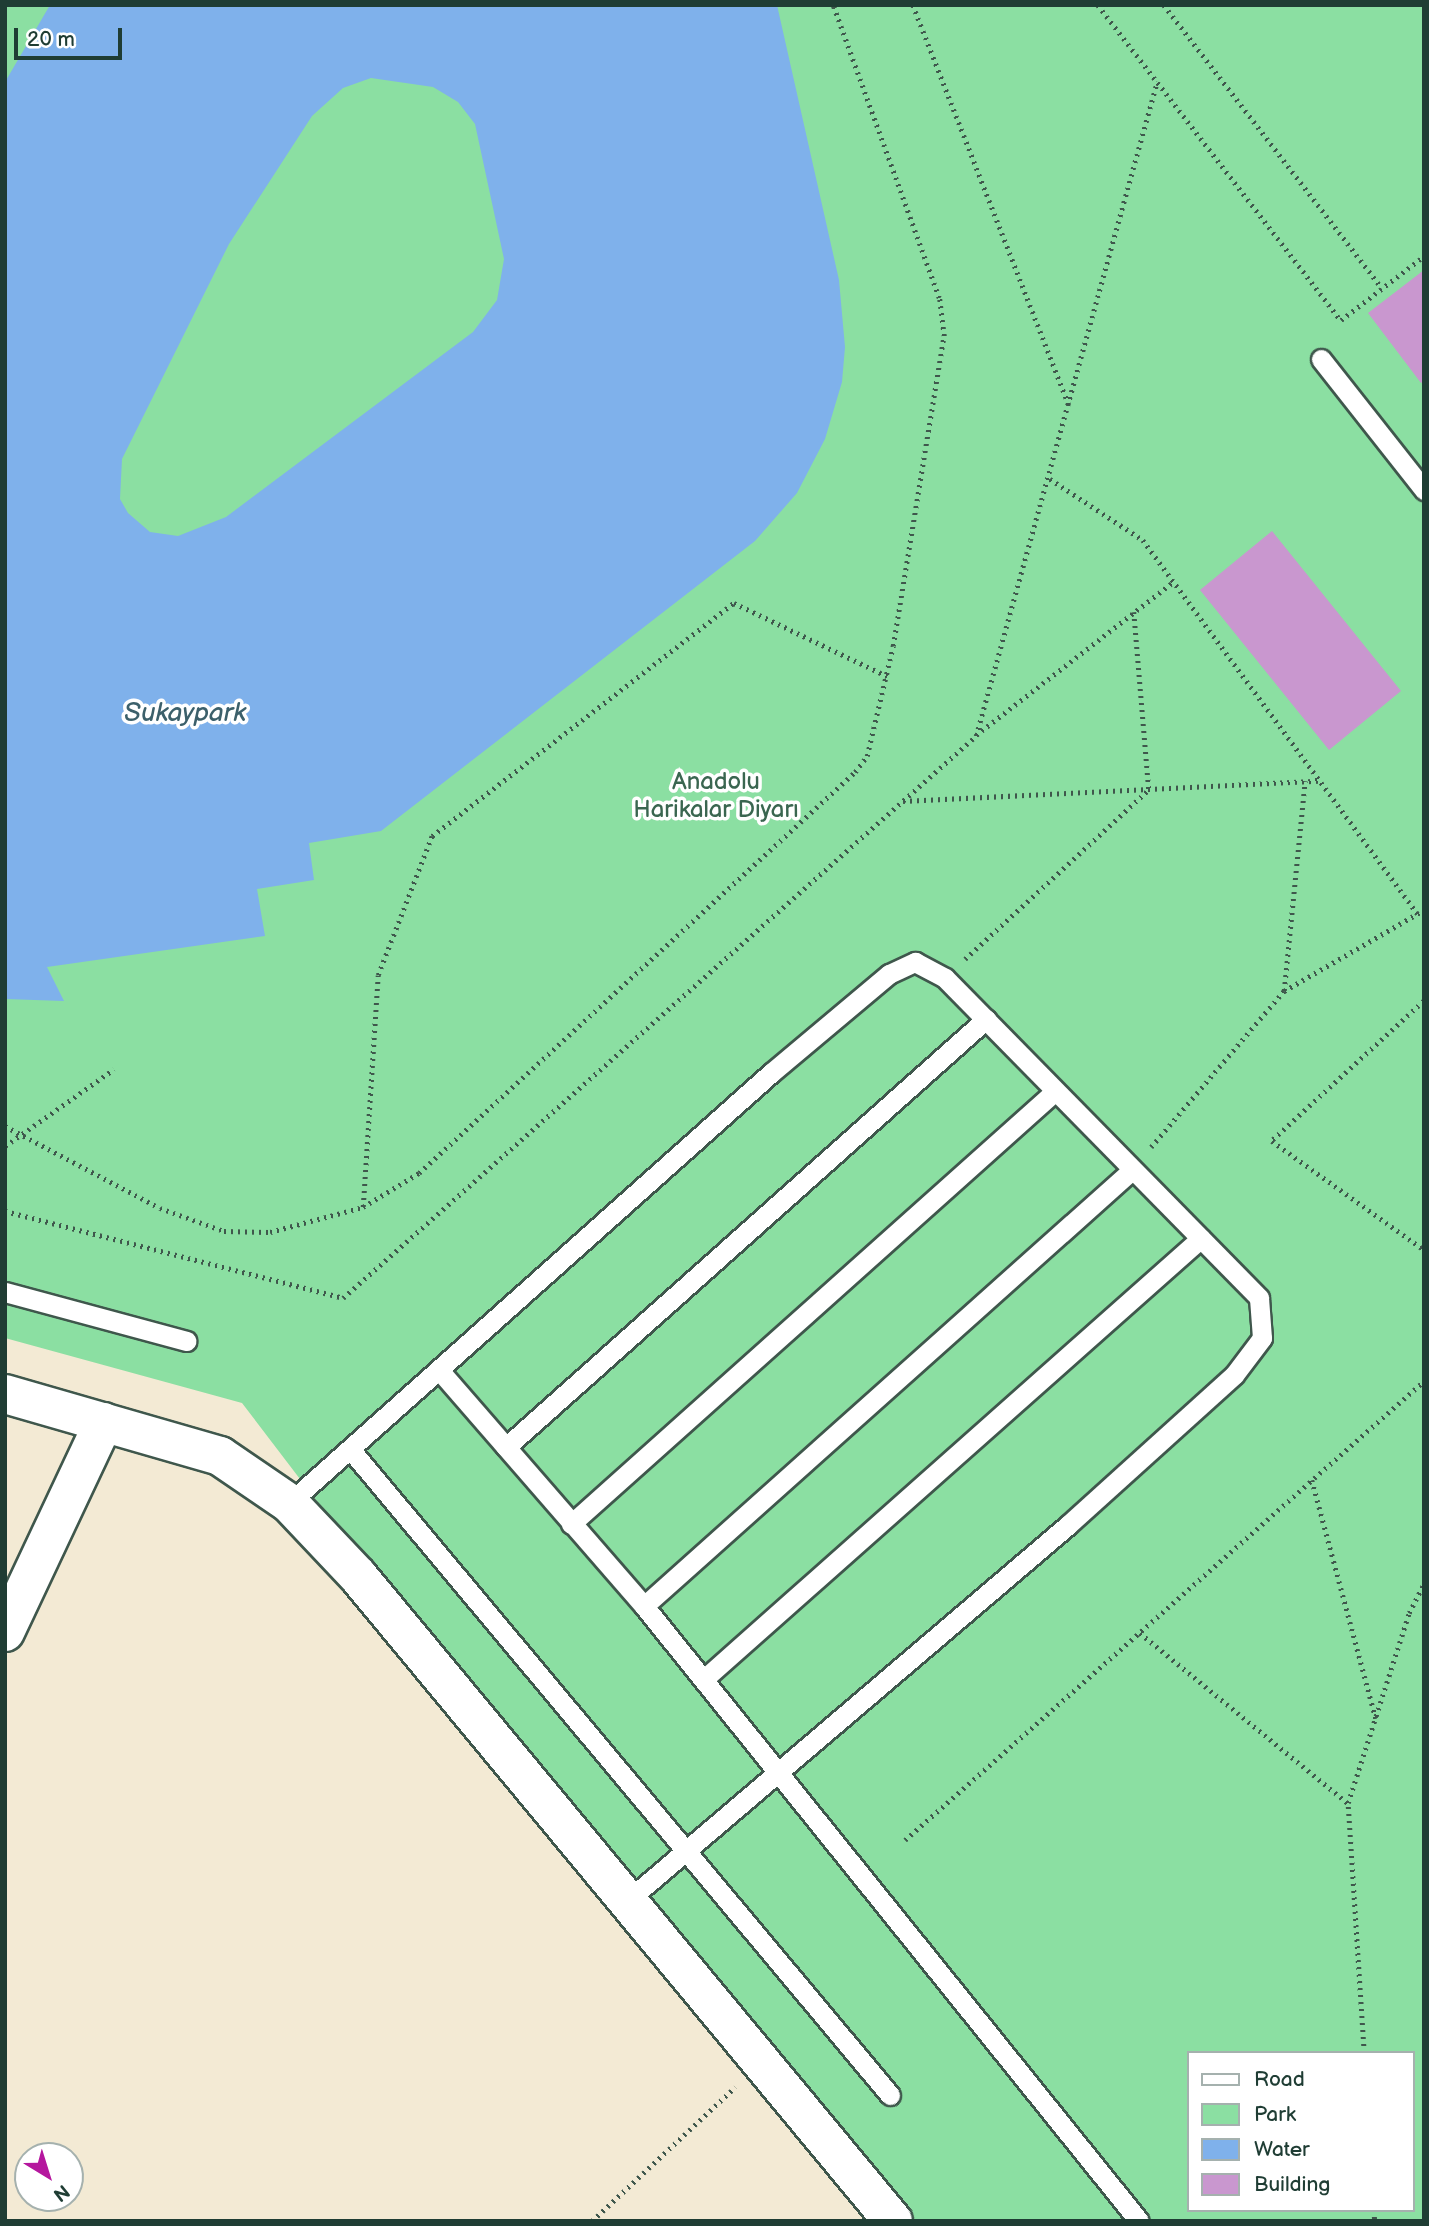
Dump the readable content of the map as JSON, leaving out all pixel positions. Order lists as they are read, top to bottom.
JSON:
{
  "water": ["Sukaypark"],
  "parks": ["Anadolu Harikalar Diyarı"],
  "legend": [
    "Road",
    "Park",
    "Water",
    "Building"
  ],
  "scale_bar": "20 m",
  "north": "bottom right"
}
